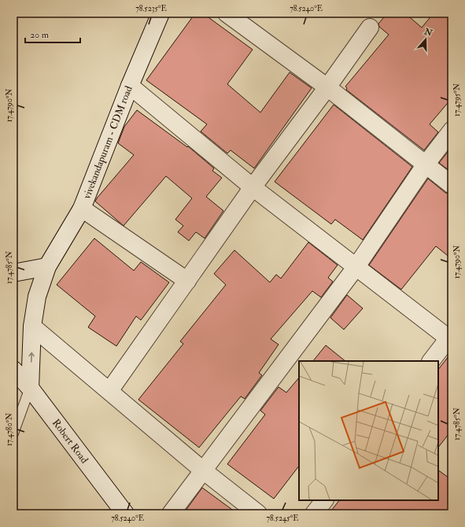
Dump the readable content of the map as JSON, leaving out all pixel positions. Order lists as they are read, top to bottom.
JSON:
{
  "streets": {
    "street": ["vivekandapuram - CDM road", "Robert Road"]
  },
  "crossings": [
    ["vivekandapuram - CDM road", "Robert Road"]
  ],
  "scale_bar": "20 m",
  "north": "top",
  "coordinates": [
    "78.5235°E",
    "78.5240°E",
    "17.4795°N",
    "17.4790°N",
    "17.4785°N",
    "17.4780°N",
    "78.5245°E"
  ]
}
